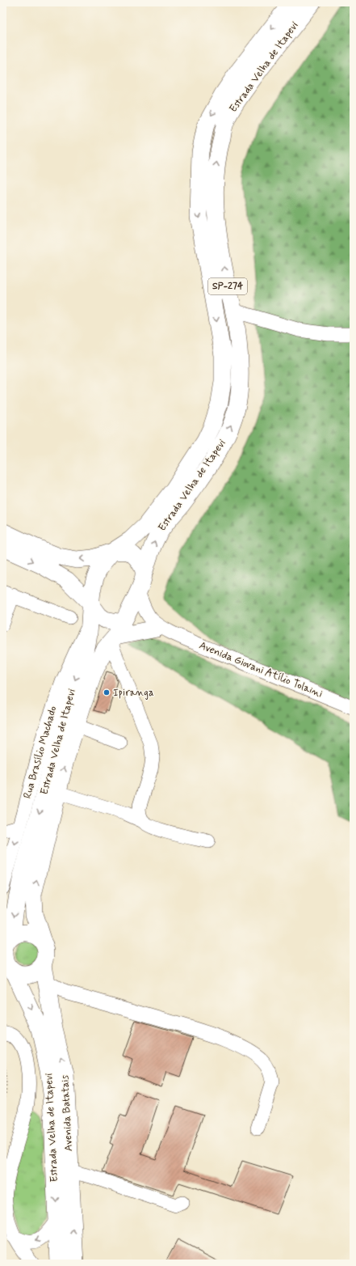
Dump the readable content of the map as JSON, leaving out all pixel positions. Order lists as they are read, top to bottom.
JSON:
{
  "streets": {
    "main road": ["Estrada Velha de Itapevi", "SP-274", "Avenida Batatais"],
    "street": ["Avenida Giovani Atílio Tolaini", "Rua Brasílio Machado"]
  },
  "crossings": [
    ["Estrada Velha de Itapevi", "Avenida Giovani Atílio Tolaini"],
    ["Estrada Velha de Itapevi", "Rua Brasílio Machado"],
    ["Estrada Velha de Itapevi", "Avenida Batatais"]
  ],
  "one_way": ["Avenida Batatais"],
  "places": ["Ipiranga"]
}
